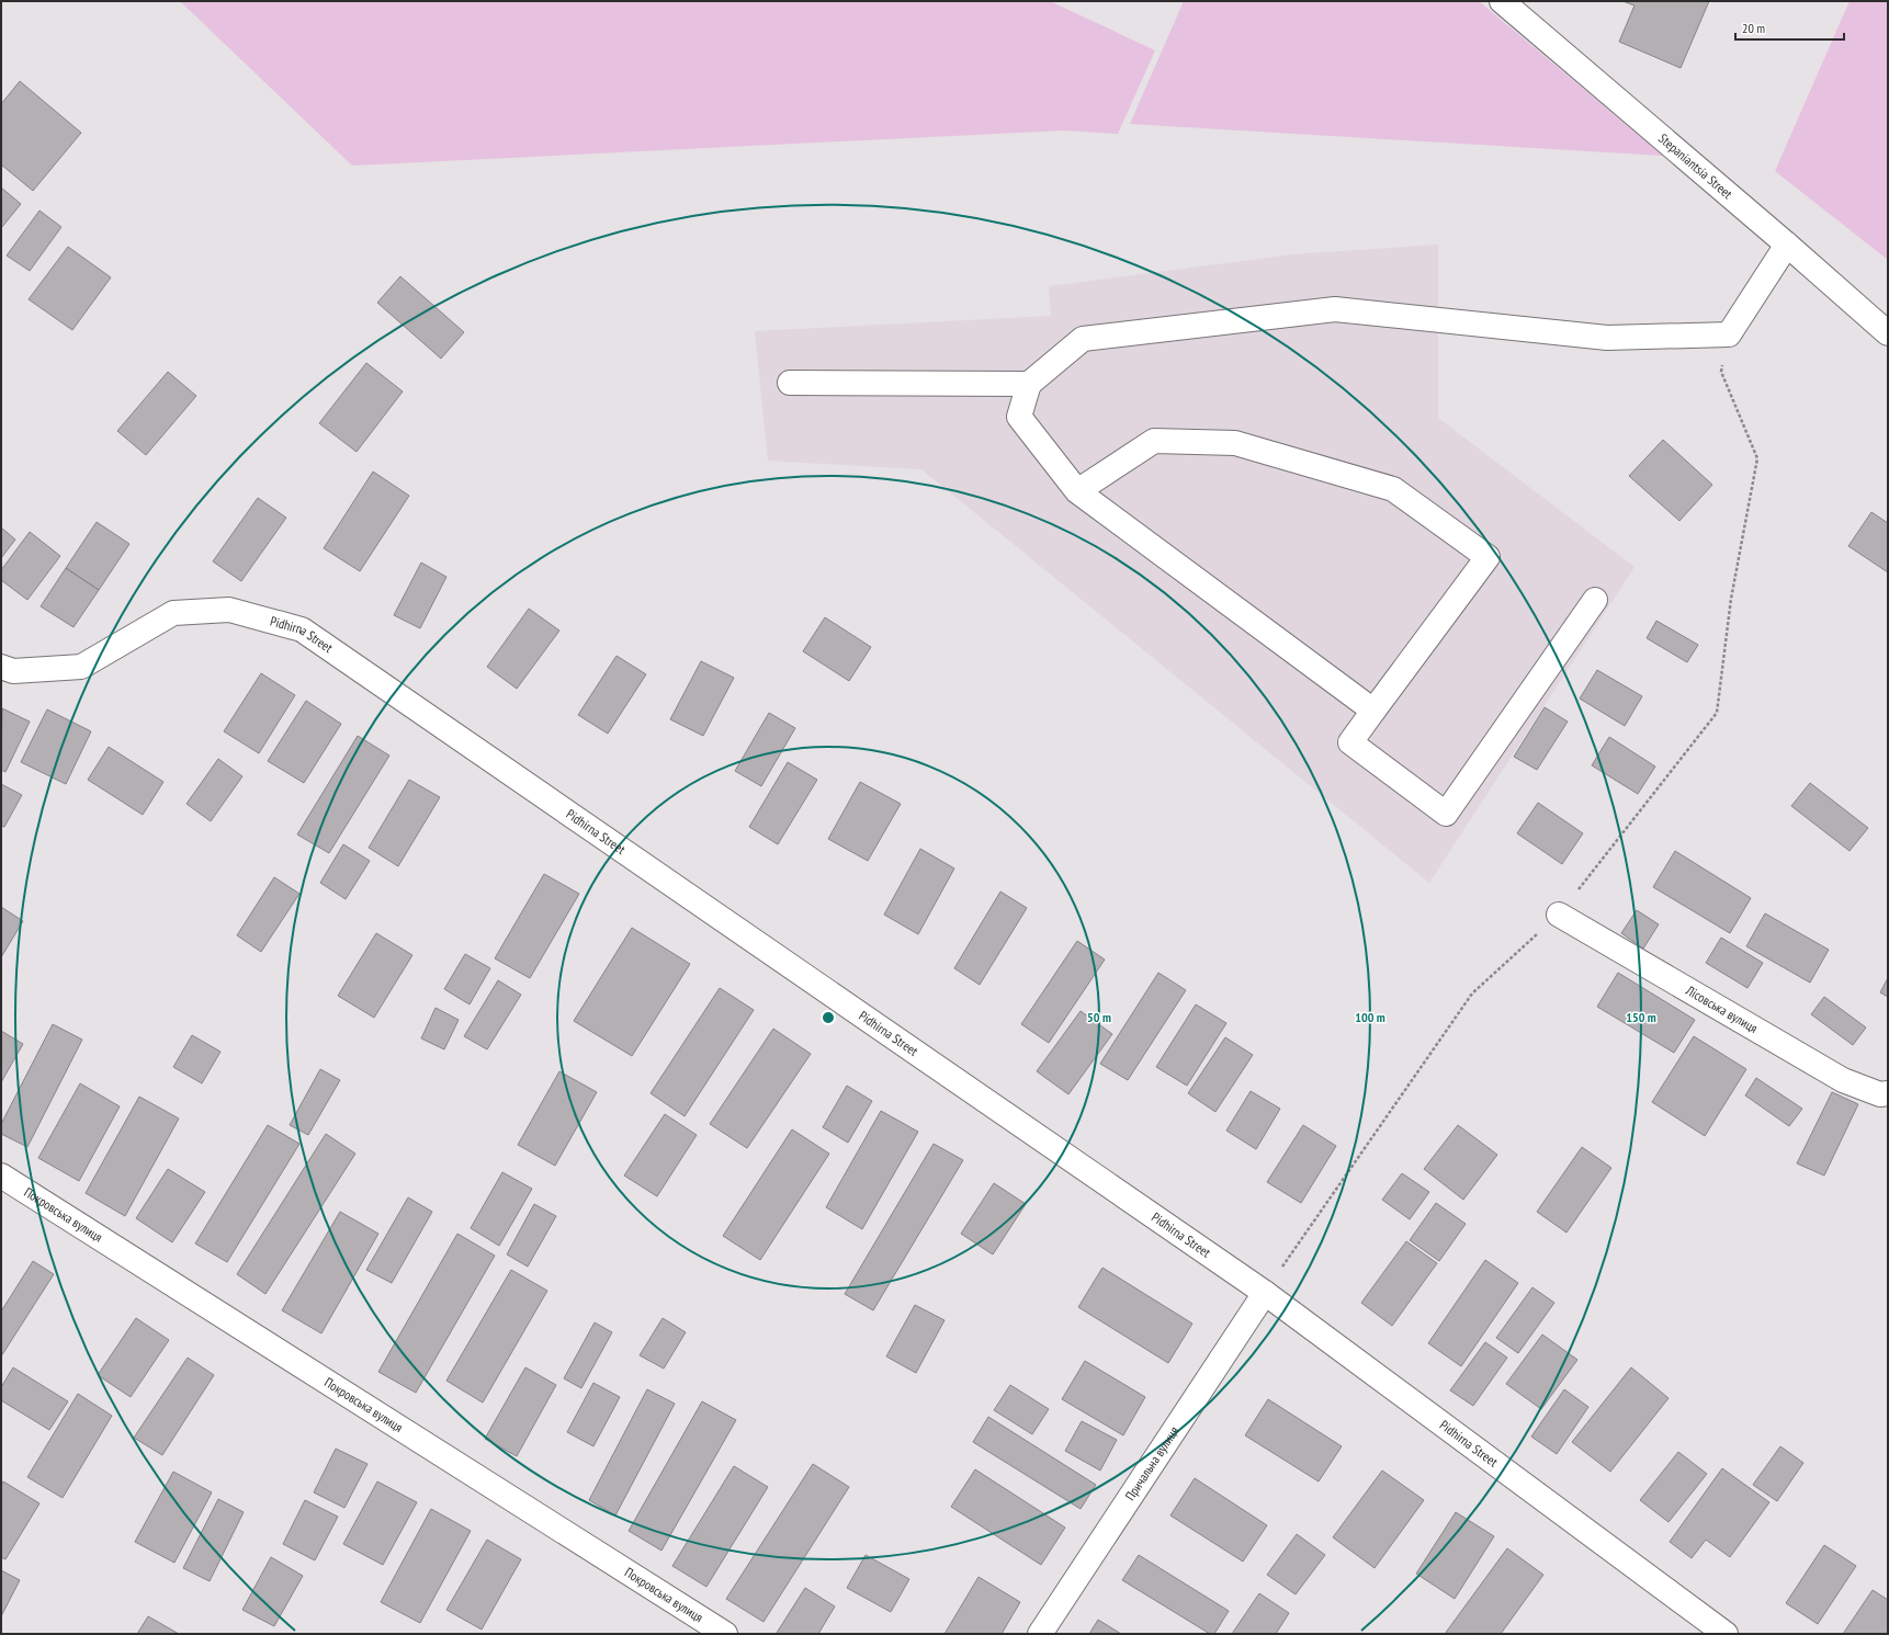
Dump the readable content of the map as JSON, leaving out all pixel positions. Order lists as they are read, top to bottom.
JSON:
{
  "streets": {
    "street": [
      "Stepaniantsia Street",
      "Pidhirna Street",
      "Лісовська вулиця",
      "Покровська вулиця",
      "Причальна вулиця"
    ]
  },
  "crossings": [
    ["Pidhirna Street", "Причальна вулиця"]
  ],
  "scale_bar": "20 m",
  "rings": ["50 m", "100 m", "150 m"]
}
